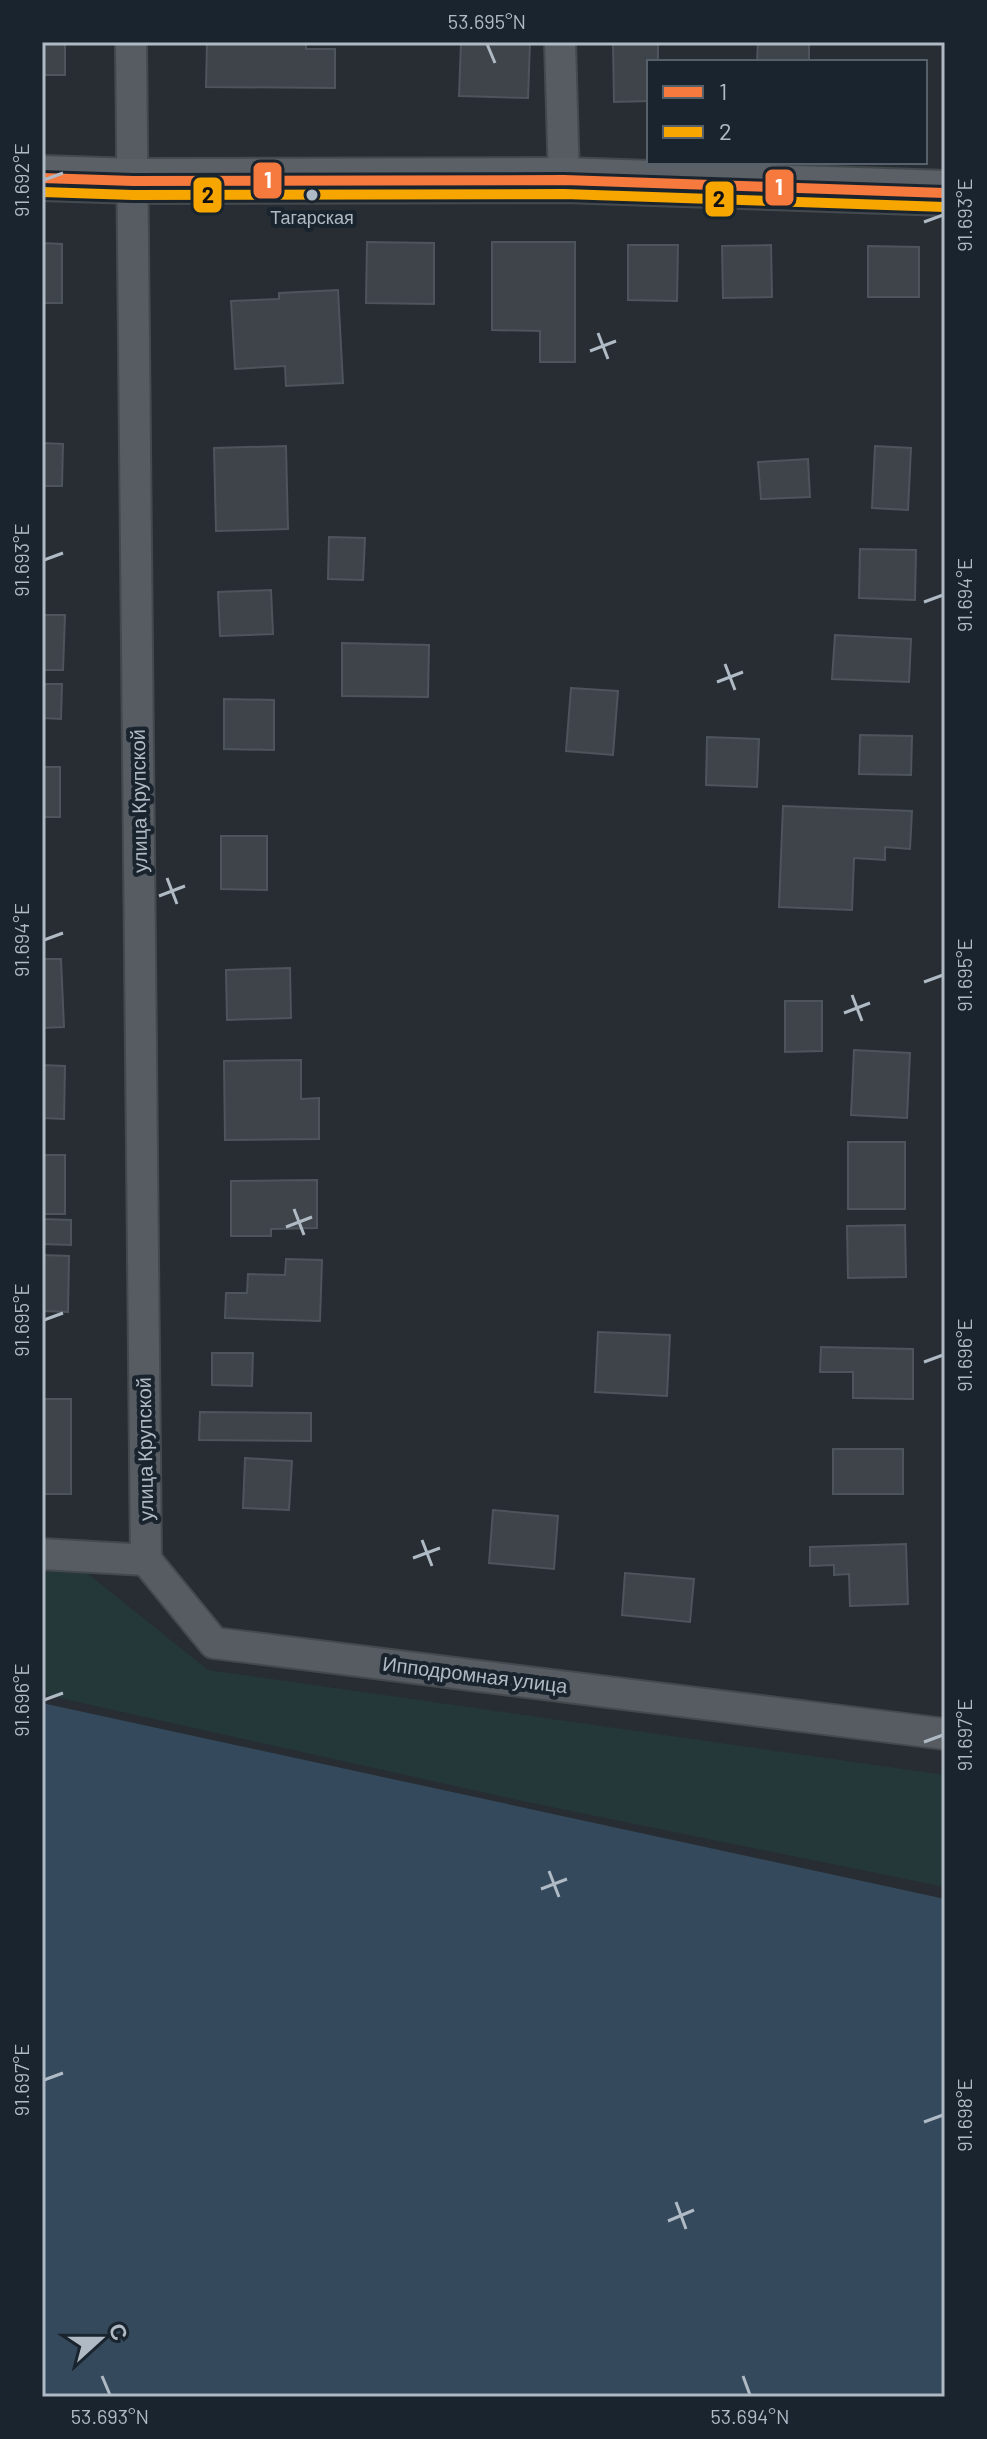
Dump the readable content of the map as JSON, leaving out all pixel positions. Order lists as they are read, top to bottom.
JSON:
{
  "streets": {
    "street": ["улица Крупской", "Ипподромная улица"]
  },
  "crossings": [
    ["улица Крупской", "Ипподромная улица"]
  ],
  "places": ["Тагарская"],
  "lines": ["transit line 1", "transit line 2"],
  "legend": ["1", "2"],
  "north": "right",
  "coordinates": [
    "53.695°N",
    "91.692°E",
    "91.693°E",
    "91.694°E",
    "91.695°E",
    "91.696°E",
    "91.697°E",
    "91.698°E",
    "53.693°N",
    "53.694°N"
  ]
}
